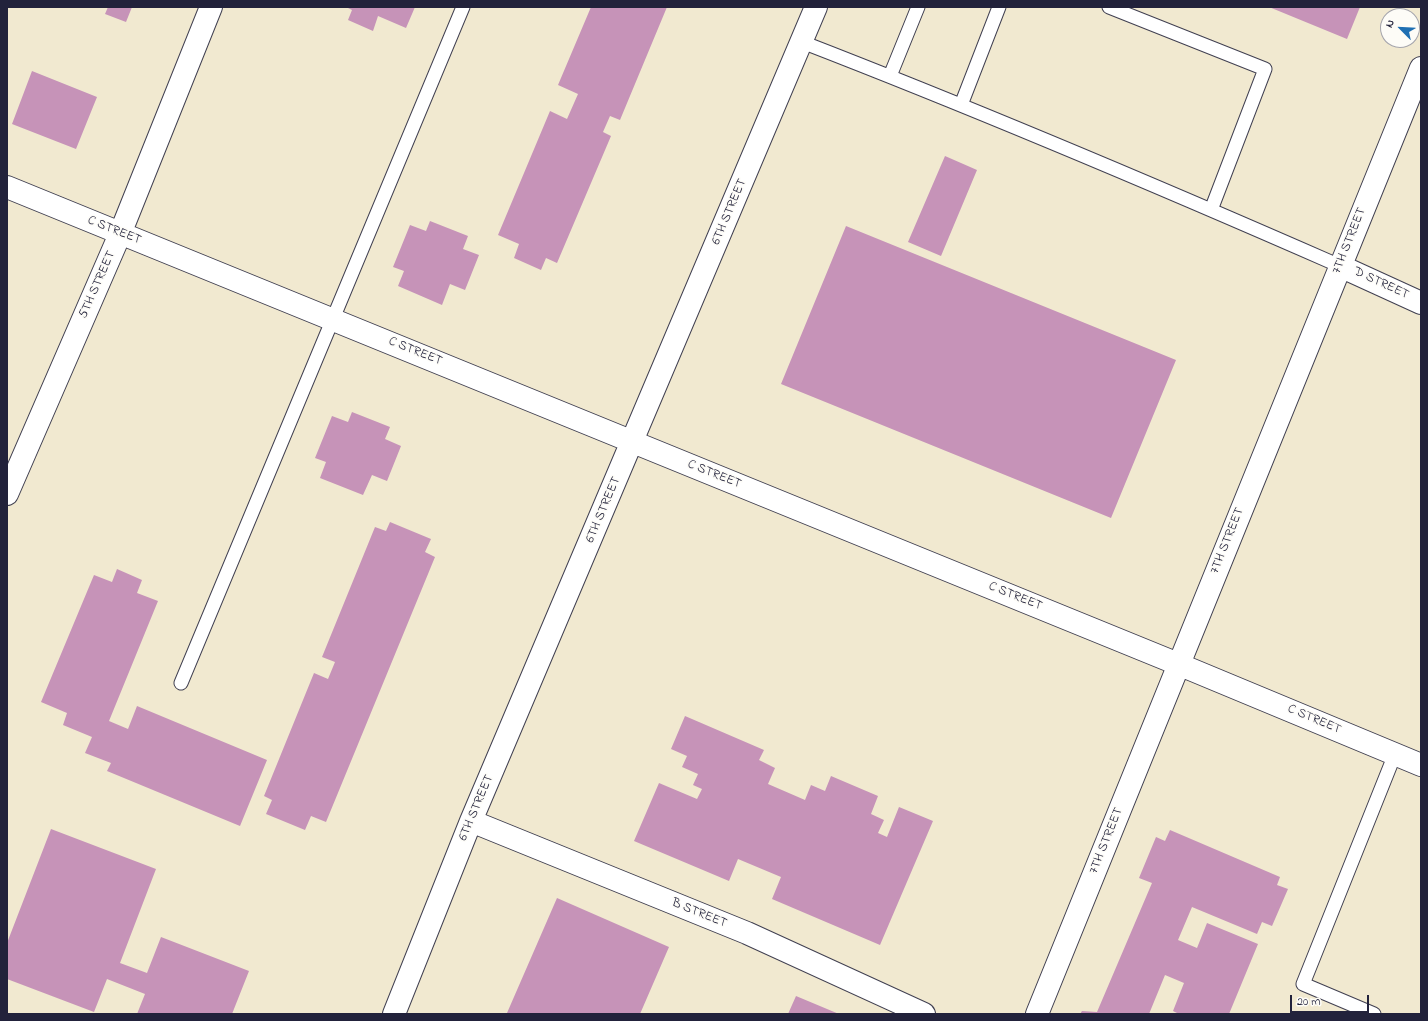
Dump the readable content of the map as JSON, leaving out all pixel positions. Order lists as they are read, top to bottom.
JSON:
{
  "streets": {
    "street": [
      "6TH STREET",
      "C STREET",
      "7TH STREET",
      "D STREET",
      "5TH STREET",
      "B STREET"
    ]
  },
  "crossings": [
    ["6TH STREET", "C STREET"],
    ["6TH STREET", "B STREET"],
    ["C STREET", "7TH STREET"],
    ["C STREET", "5TH STREET"],
    ["7TH STREET", "D STREET"]
  ],
  "scale_bar": "20 m",
  "north": "top left"
}
